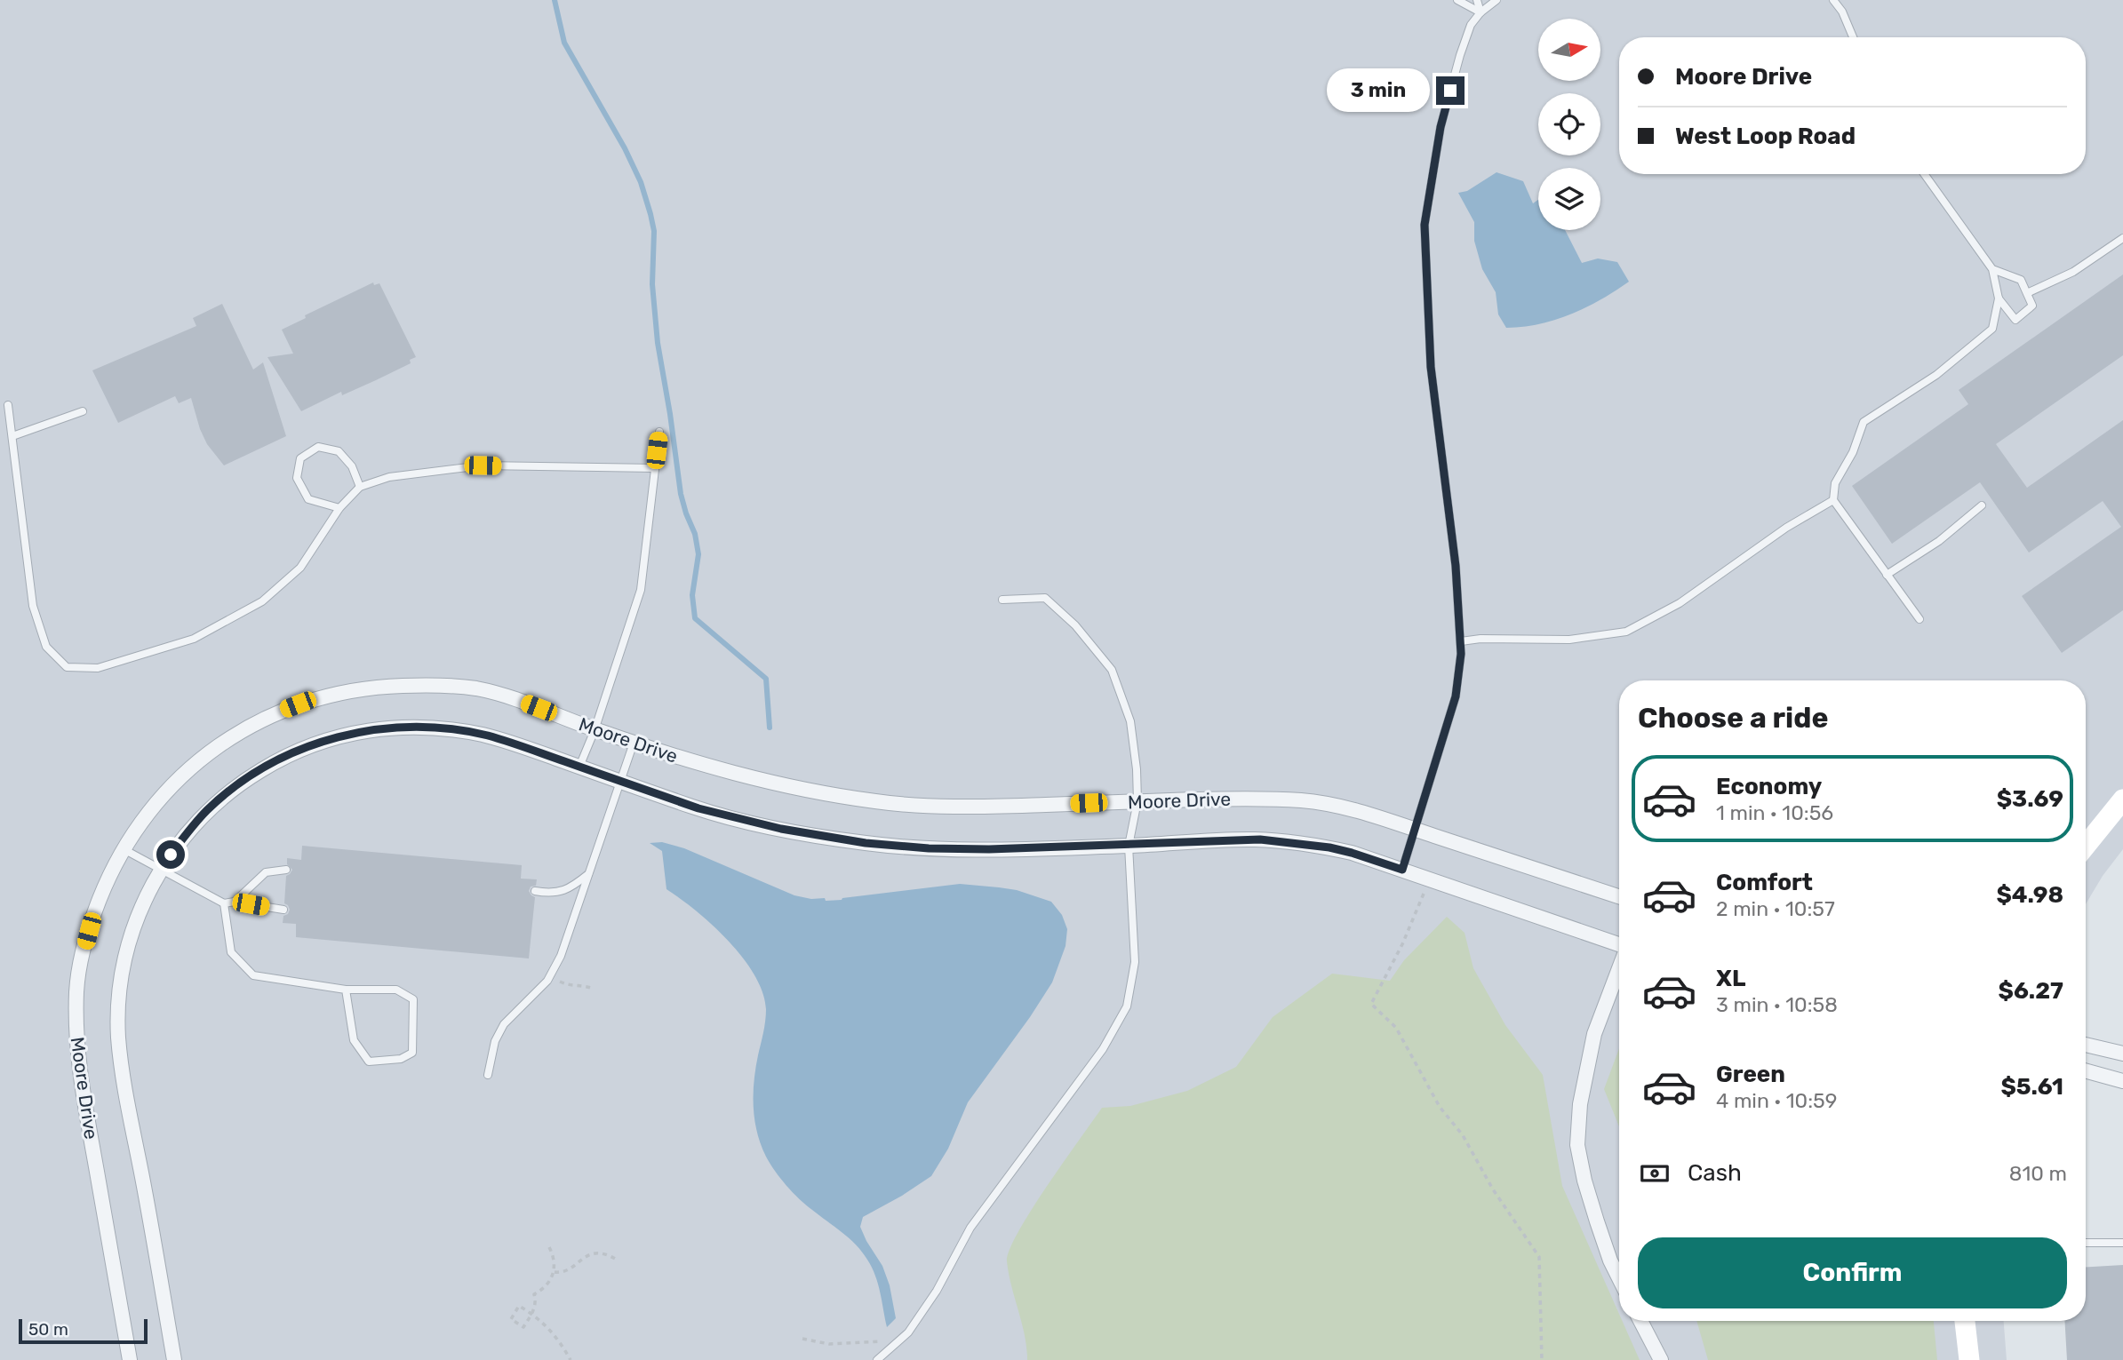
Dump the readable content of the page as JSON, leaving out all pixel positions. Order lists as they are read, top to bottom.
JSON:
{
  "streets": {
    "street": ["Moore Drive"]
  },
  "scale_bar": "50 m",
  "north": "right",
  "page": {
    "banner": ["Moore Drive", "West Loop Road"],
    "bubble": "3 min",
    "heading": "Choose a ride",
    "list": [
      {
        "name": "Economy",
        "note": "1 min · 10:56",
        "value": "$3.69"
      },
      {
        "name": "Comfort",
        "note": "2 min · 10:57",
        "value": "$4.98"
      },
      {
        "name": "XL",
        "note": "3 min · 10:58",
        "value": "$6.27"
      },
      {
        "name": "Green",
        "note": "4 min · 10:59",
        "value": "$5.61"
      }
    ],
    "pay": ["Cash", "810 m"],
    "buttons": "Confirm",
    "scale": "50 m"
  }
}
